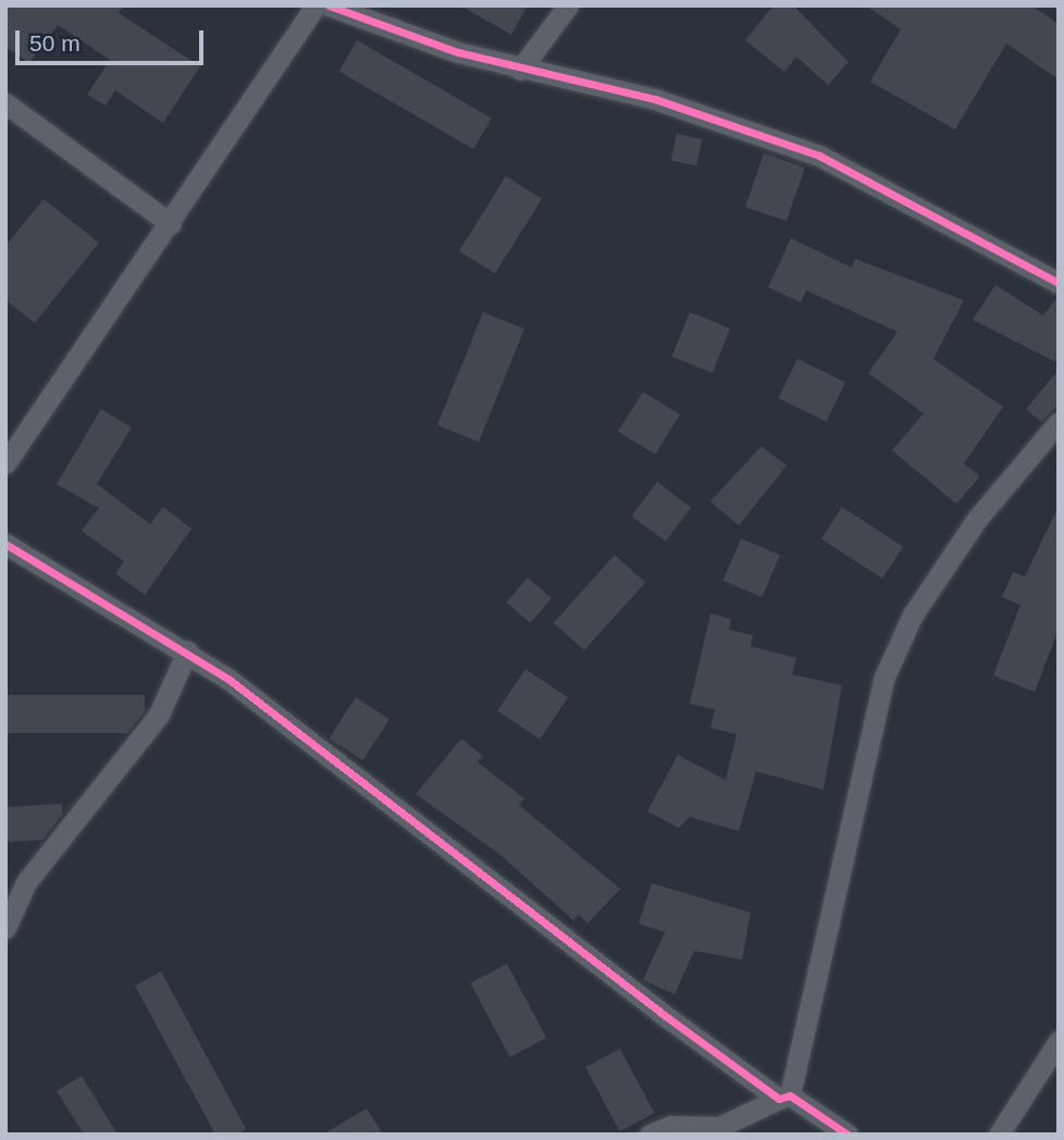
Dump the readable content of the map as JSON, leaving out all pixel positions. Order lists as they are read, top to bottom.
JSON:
{
  "scale_bar": "50 m"
}
